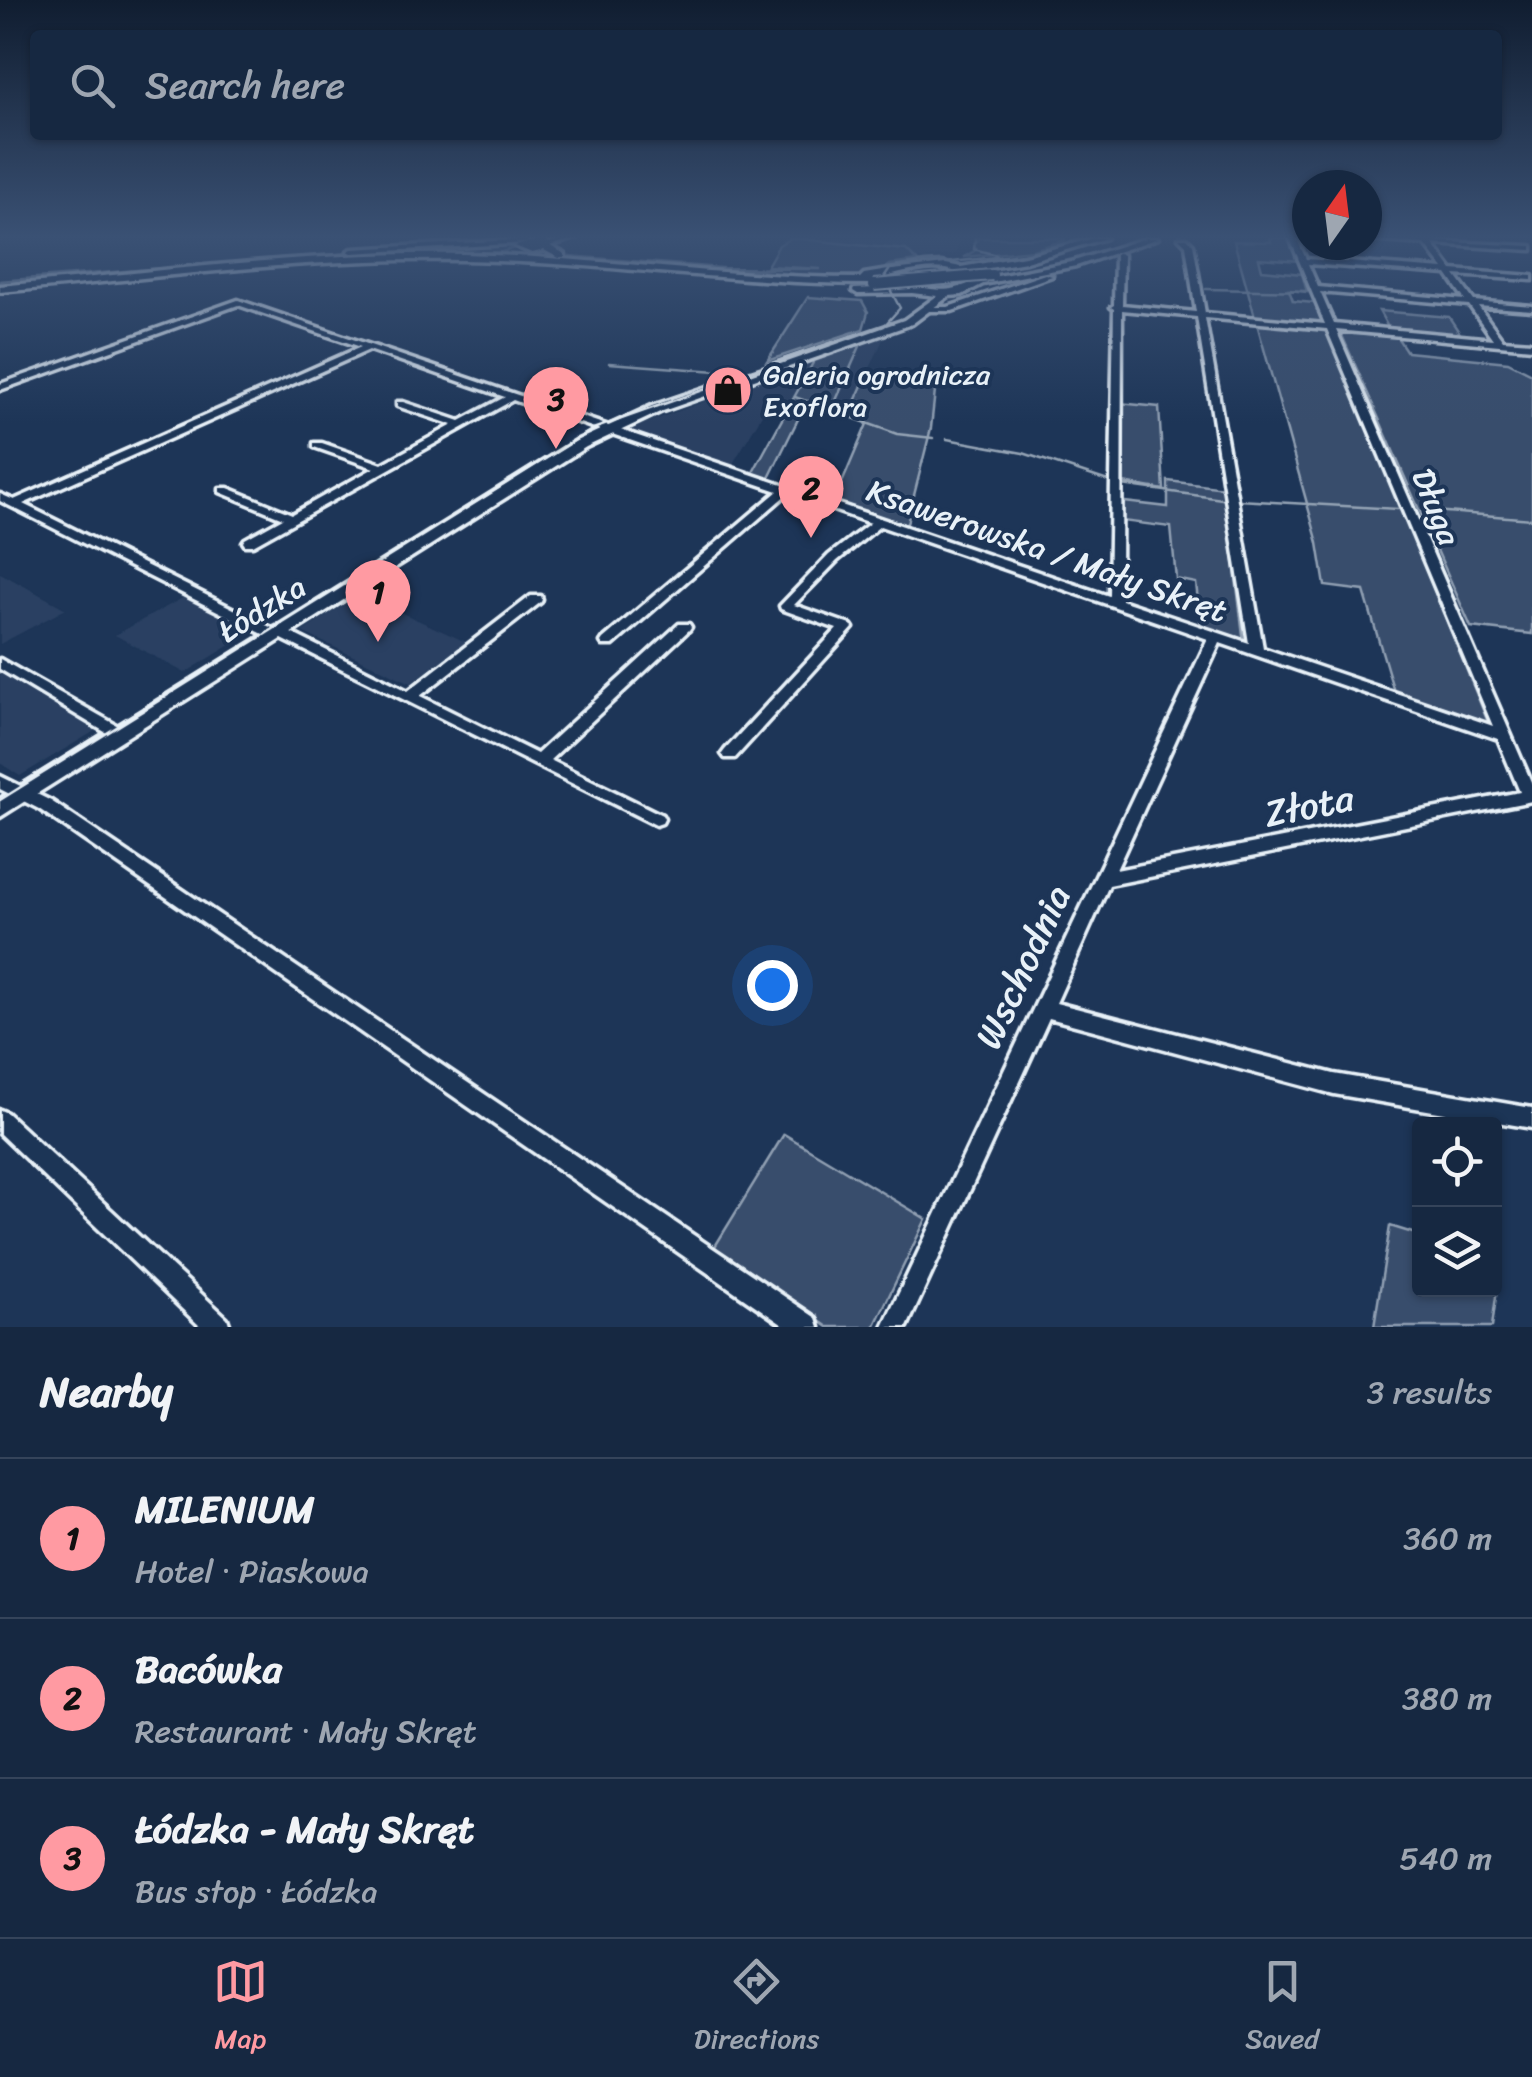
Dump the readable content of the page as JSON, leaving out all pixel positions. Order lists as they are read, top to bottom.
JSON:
{
  "streets": {
    "main road": ["Łódzka"],
    "street": [
      "Długa",
      "Ksawerowska / Mały Skręt",
      "Złota",
      "Wschodnia"
    ]
  },
  "crossings": [
    ["Długa", "Ksawerowska / Mały Skręt"],
    ["Długa", "Złota"],
    ["Ksawerowska / Mały Skręt", "Łódzka"],
    ["Ksawerowska / Mały Skręt", "Wschodnia"],
    ["Złota", "Wschodnia"]
  ],
  "places": {
    "shop": ["Galeria ogrodnicza Exoflora"]
  },
  "north": "top",
  "page": {
    "search": "Search here",
    "pins": ["3", "2", "1"],
    "heading": ["Nearby", "3 results"],
    "list": [
      {
        "mark": "1",
        "name": "MILENIUM",
        "note": "Hotel · Piaskowa",
        "value": "360 m"
      },
      {
        "mark": "2",
        "name": "Bacówka",
        "note": "Restaurant · Mały Skręt",
        "value": "380 m"
      },
      {
        "mark": "3",
        "name": "Łódzka - Mały Skręt",
        "note": "Bus stop · Łódzka",
        "value": "540 m"
      }
    ],
    "nav": ["Map", "Directions", "Saved"]
  }
}
